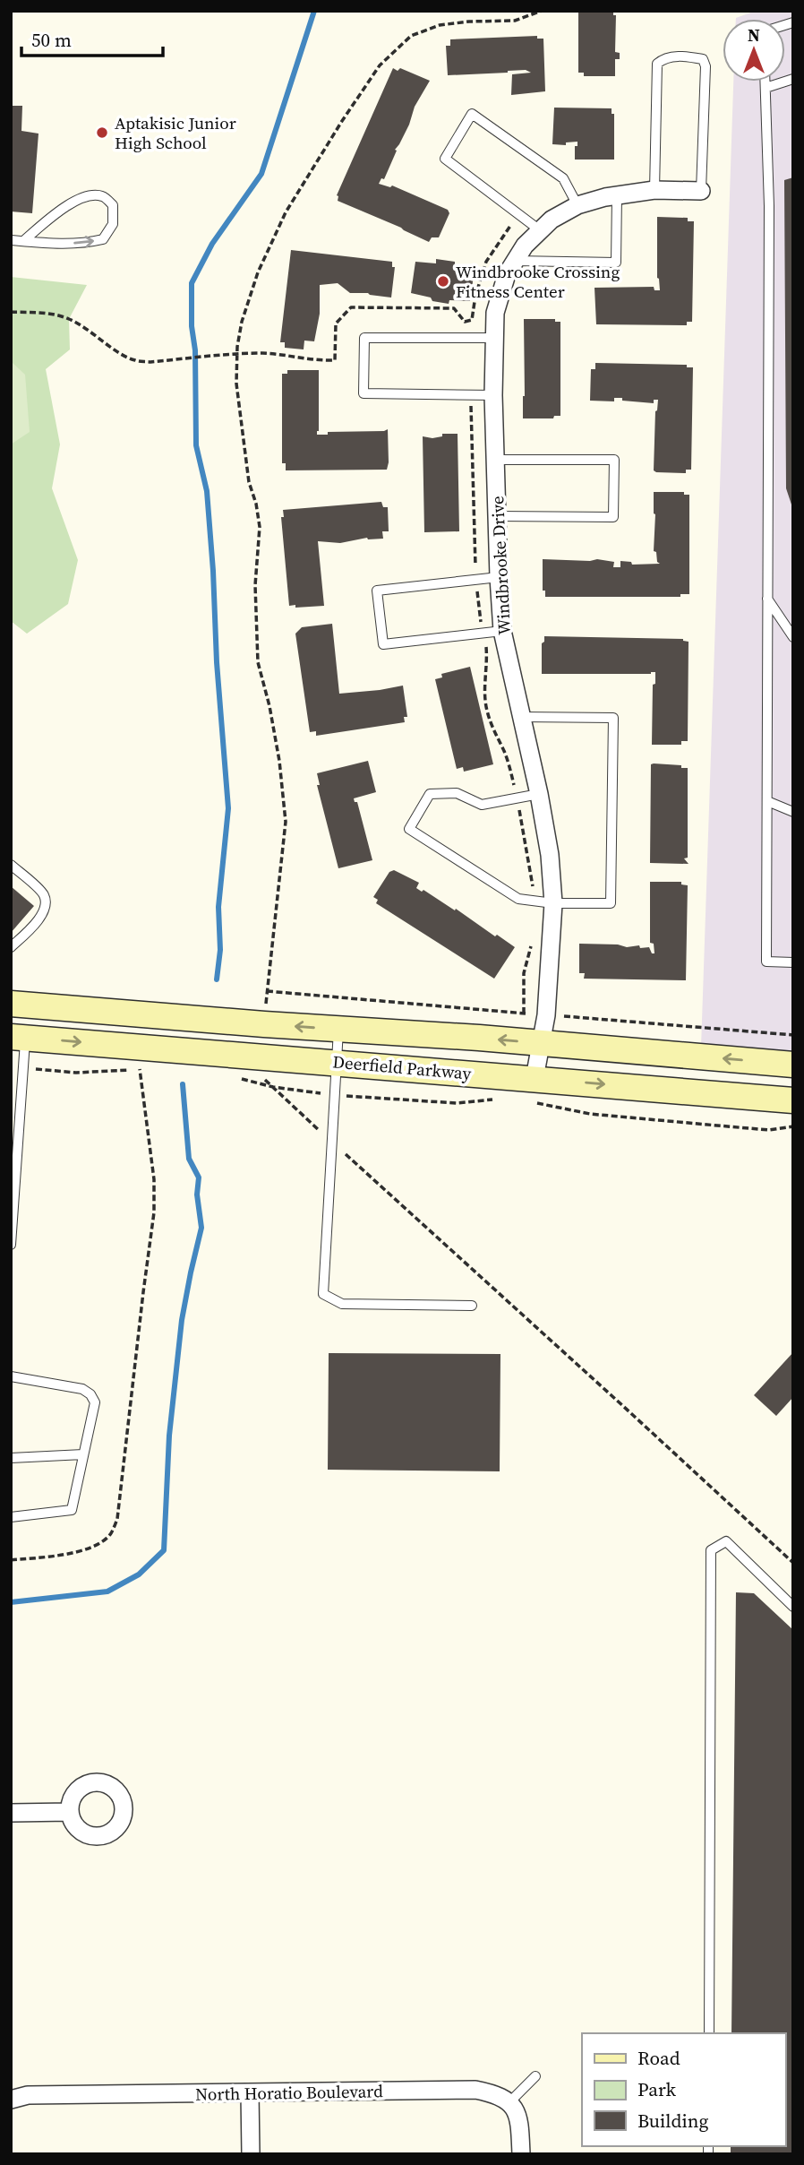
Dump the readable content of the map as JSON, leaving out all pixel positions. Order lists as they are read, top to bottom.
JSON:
{
  "streets": {
    "main road": ["Deerfield Parkway"],
    "street": ["Windbrooke Drive", "North Horatio Boulevard"]
  },
  "crossings": [
    ["Windbrooke Drive", "Deerfield Parkway"]
  ],
  "places": ["Aptakisic Junior High School", "Windbrooke Crossing Fitness Center"],
  "legend": ["Road", "Park", "Building"],
  "scale_bar": "50 m",
  "north": "top"
}
